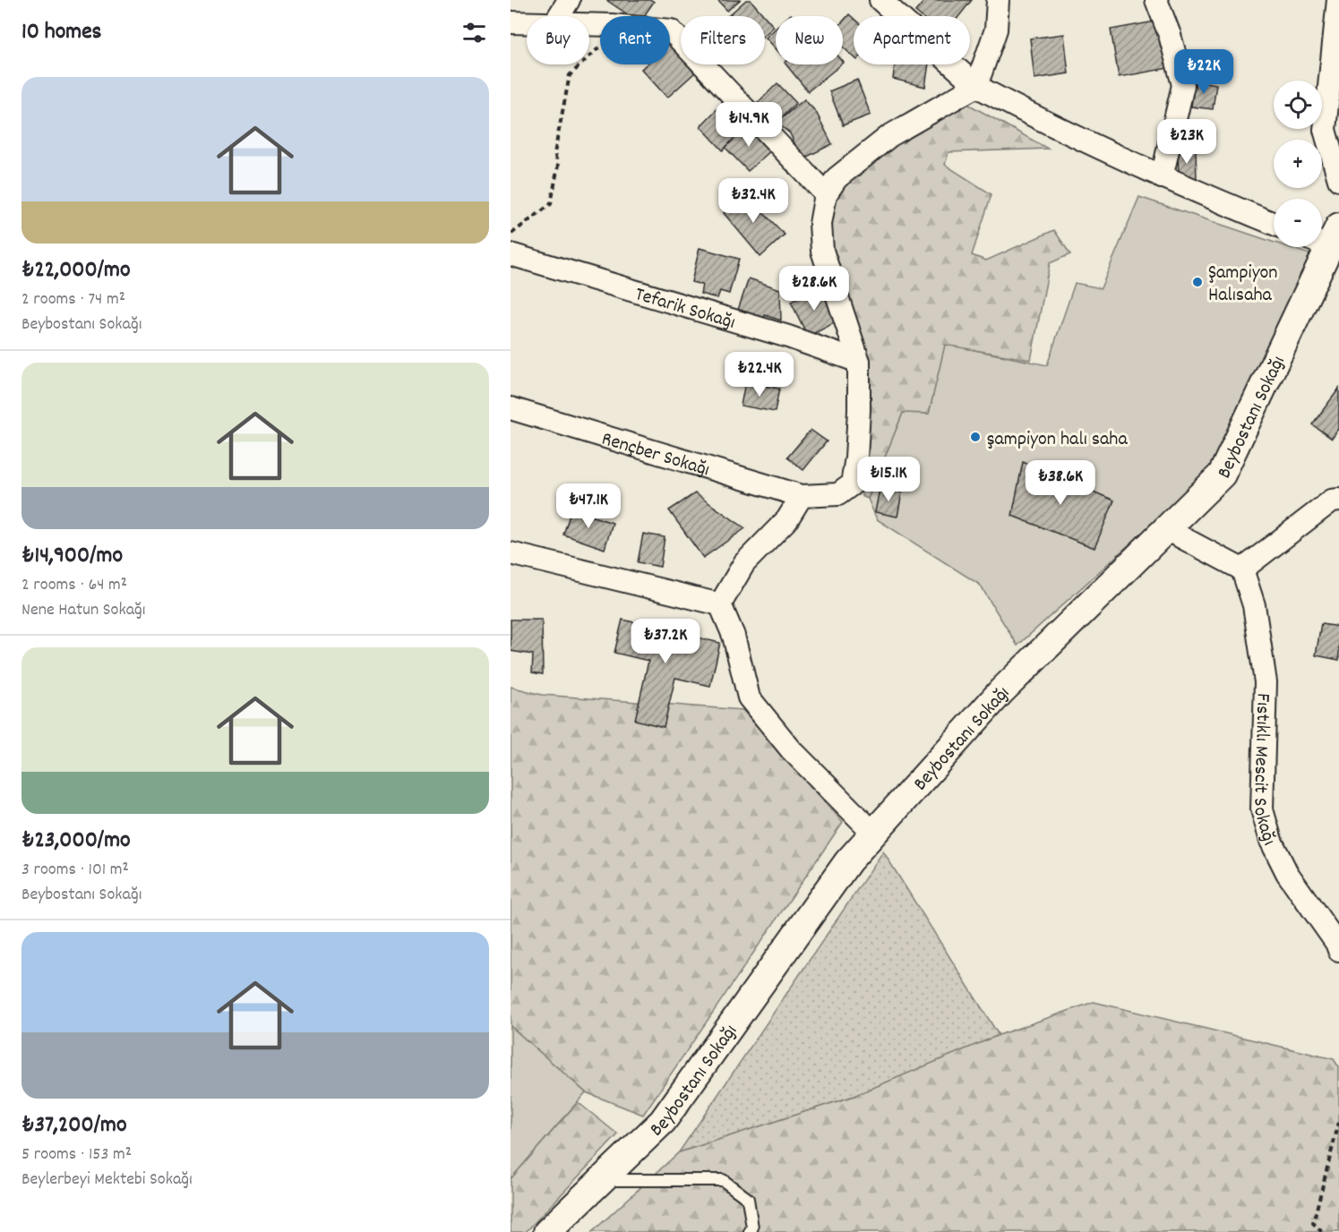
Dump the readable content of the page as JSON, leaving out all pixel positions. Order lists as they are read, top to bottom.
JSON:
{
  "streets": {
    "street": [
      "Tefarik Sokağı",
      "Beybostanı Sokağı",
      "Rençber Sokağı",
      "Fıstıklı Mescit Sokağı"
    ]
  },
  "crossings": [
    ["Tefarik Sokağı", "Rençber Sokağı"]
  ],
  "places": ["Şampiyon Halısaha", "şampiyon halı saha"],
  "page": {
    "heading": "10 homes",
    "chip": [
      "Buy",
      "Rent",
      "Filters",
      "New",
      "Apartment"
    ],
    "price": [
      "₺22K",
      "₺14.9K",
      "₺23K",
      "₺32.4K",
      "₺28.6K",
      "₺22.4K",
      "₺15.1K",
      "₺38.6K",
      "₺47.1K",
      "₺37.2K"
    ],
    "list": [
      {
        "name": "₺22,000/mo",
        "note": "2 rooms · 74 m² · Beybostanı Sokağı"
      },
      {
        "name": "₺14,900/mo",
        "note": "2 rooms · 64 m² · Nene Hatun Sokağı"
      },
      {
        "name": "₺23,000/mo",
        "note": "3 rooms · 101 m² · Beybostanı Sokağı"
      },
      {
        "name": "₺37,200/mo",
        "note": "5 rooms · 153 m² · Beylerbeyi Mektebi Sokağı"
      }
    ],
    "map_buttons": ["+", "−"]
  }
}
